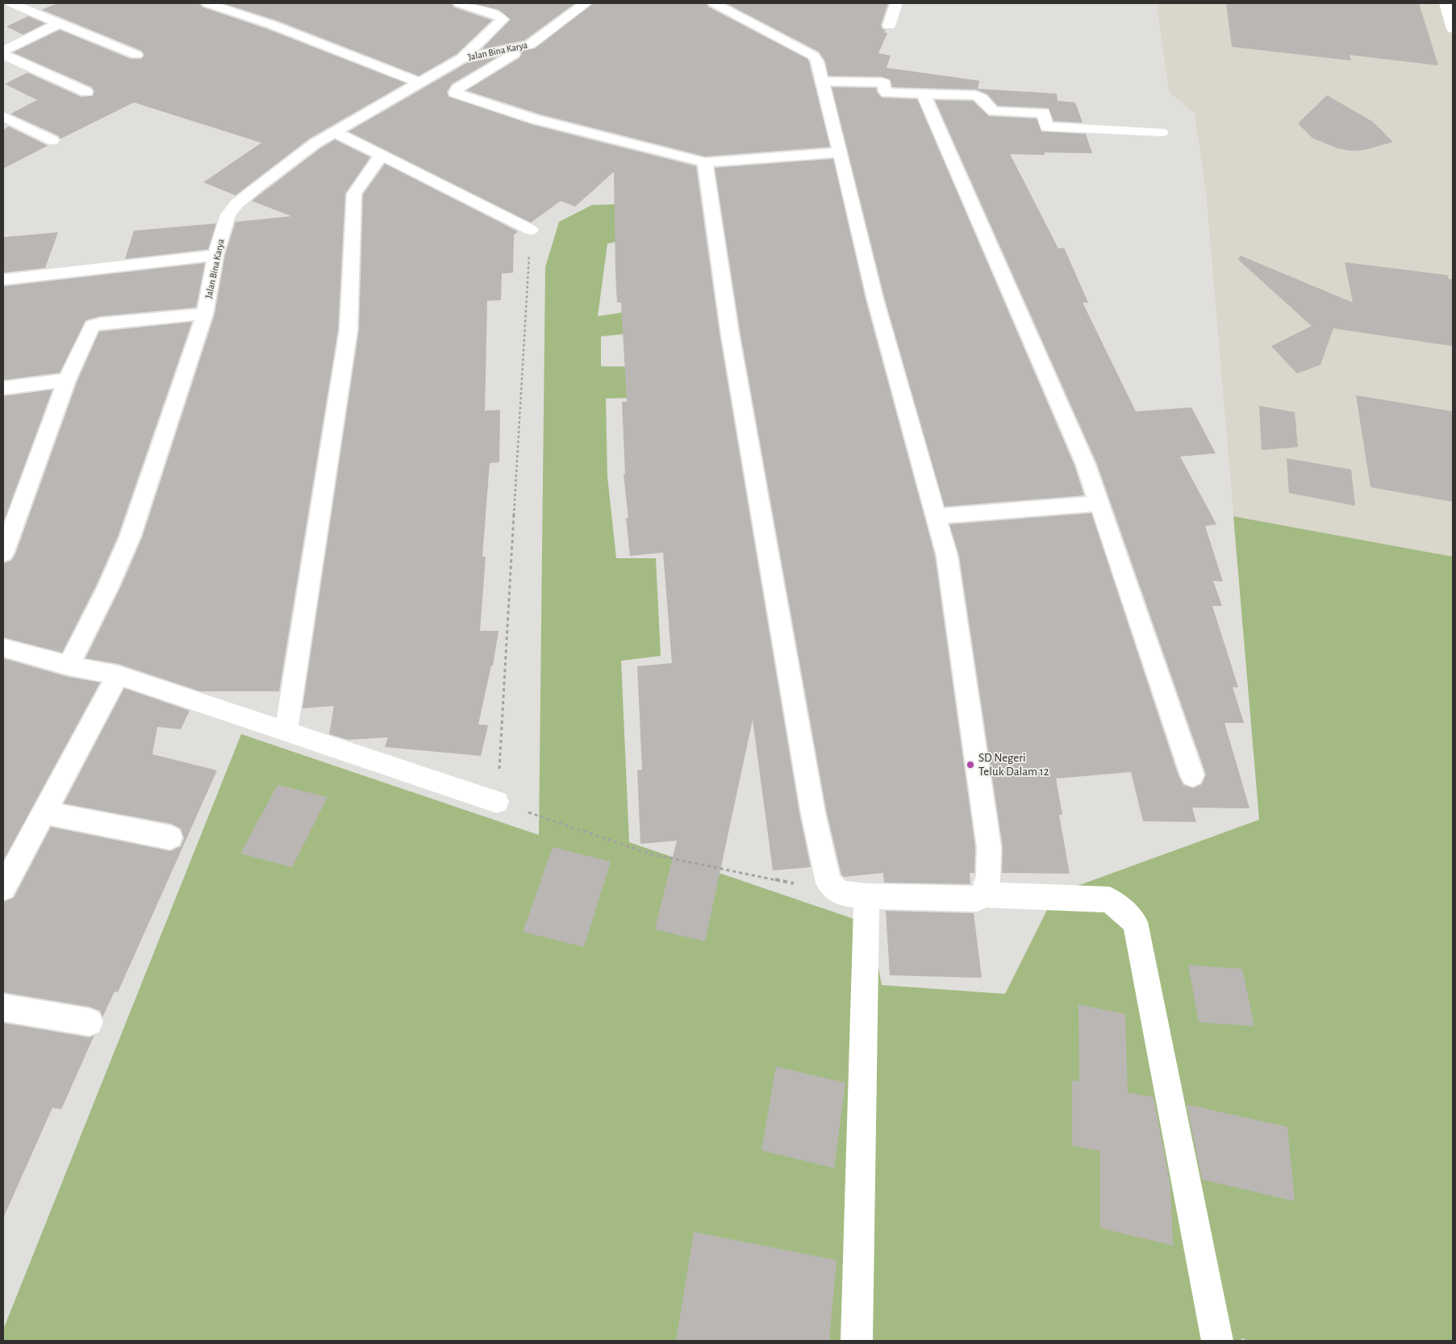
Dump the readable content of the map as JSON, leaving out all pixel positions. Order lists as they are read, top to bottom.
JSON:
{
  "streets": {
    "street": ["Jalan Bina Karya"]
  },
  "places": ["SD Negeri Teluk Dalam 12"]
}
